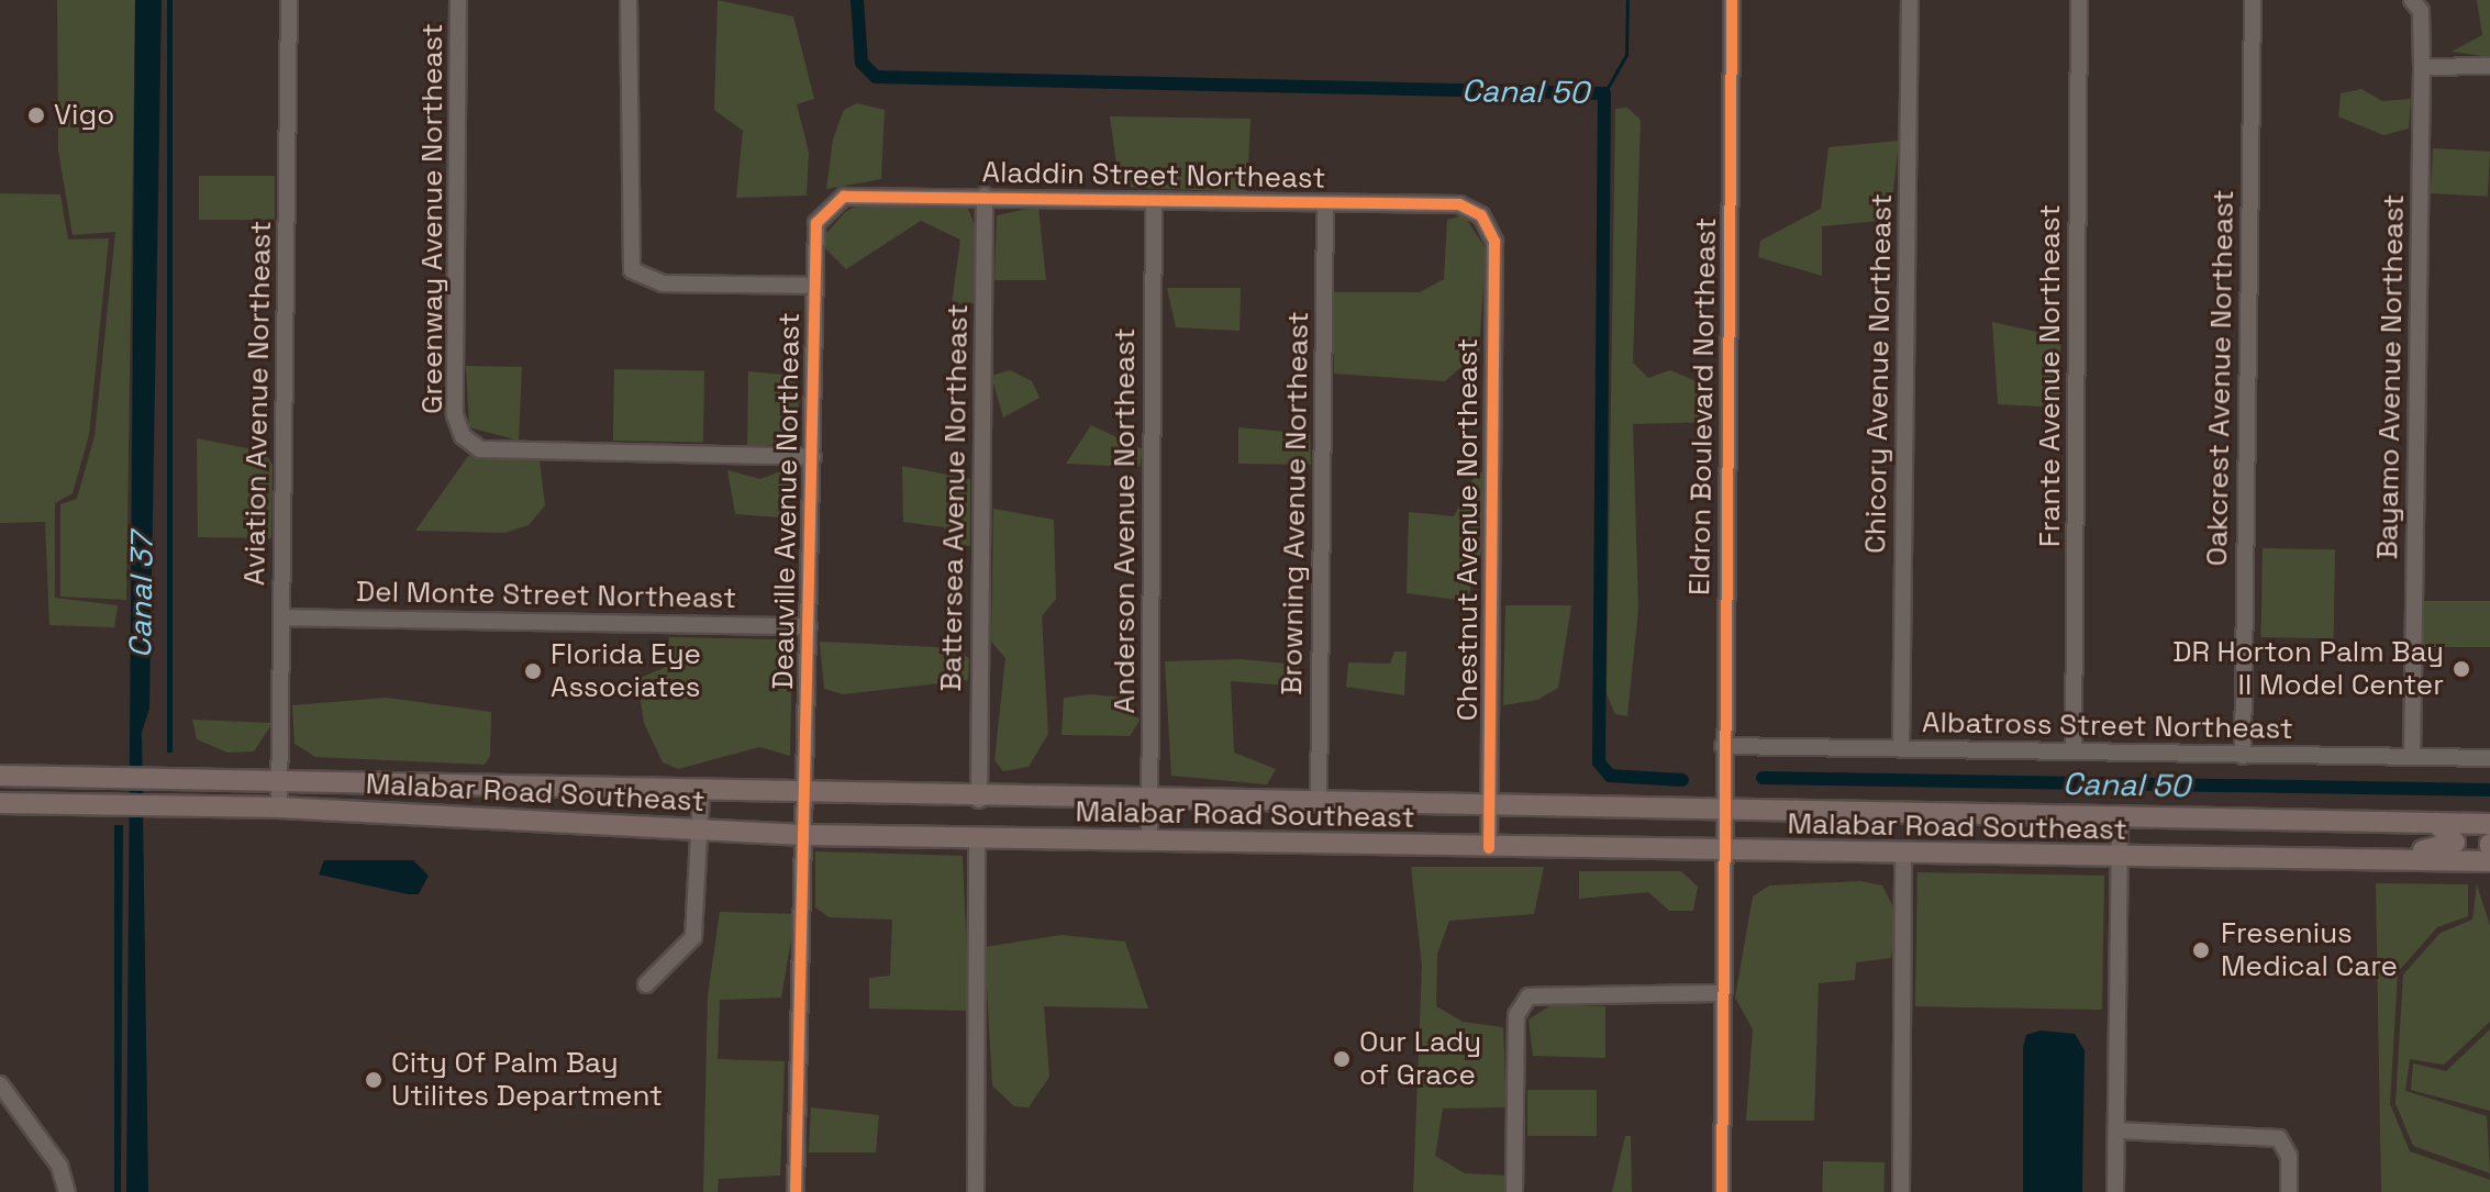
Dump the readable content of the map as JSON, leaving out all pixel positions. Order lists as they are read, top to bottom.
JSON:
{
  "streets": {
    "main road": ["Malabar Road Southeast"],
    "street": [
      "Aladdin Street Northeast",
      "Greenway Avenue Northeast",
      "Chicory Avenue Northeast",
      "Frante Avenue Northeast",
      "Bayamo Avenue Northeast",
      "Oakcrest Avenue Northeast",
      "Aviation Avenue Northeast",
      "Eldron Boulevard Northeast",
      "Battersea Avenue Northeast",
      "Deauville Avenue Northeast",
      "Browning Avenue Northeast",
      "Anderson Avenue Northeast",
      "Chestnut Avenue Northeast",
      "Del Monte Street Northeast",
      "Albatross Street Northeast"
    ]
  },
  "crossings": [
    ["Aladdin Street Northeast", "Battersea Avenue Northeast"],
    ["Aladdin Street Northeast", "Deauville Avenue Northeast"],
    ["Aladdin Street Northeast", "Browning Avenue Northeast"],
    ["Aladdin Street Northeast", "Anderson Avenue Northeast"],
    ["Aladdin Street Northeast", "Chestnut Avenue Northeast"],
    ["Greenway Avenue Northeast", "Deauville Avenue Northeast"],
    ["Chicory Avenue Northeast", "Albatross Street Northeast"],
    ["Frante Avenue Northeast", "Albatross Street Northeast"],
    ["Bayamo Avenue Northeast", "Albatross Street Northeast"],
    ["Oakcrest Avenue Northeast", "Albatross Street Northeast"],
    ["Aviation Avenue Northeast", "Del Monte Street Northeast"],
    ["Aviation Avenue Northeast", "Malabar Road Southeast"],
    ["Eldron Boulevard Northeast", "Albatross Street Northeast"],
    ["Eldron Boulevard Northeast", "Malabar Road Southeast"],
    ["Battersea Avenue Northeast", "Malabar Road Southeast"],
    ["Deauville Avenue Northeast", "Del Monte Street Northeast"],
    ["Deauville Avenue Northeast", "Malabar Road Southeast"],
    ["Browning Avenue Northeast", "Malabar Road Southeast"],
    ["Anderson Avenue Northeast", "Malabar Road Southeast"],
    ["Chestnut Avenue Northeast", "Malabar Road Southeast"]
  ],
  "water": ["Canal 50", "Canal 37"],
  "places": [
    "Vigo",
    "DR Horton Palm Bay II Model Center",
    "Florida Eye Associates",
    "Fresenius Medical Care",
    "Our Lady of Grace",
    "City Of Palm Bay Utilites Department"
  ]
}
